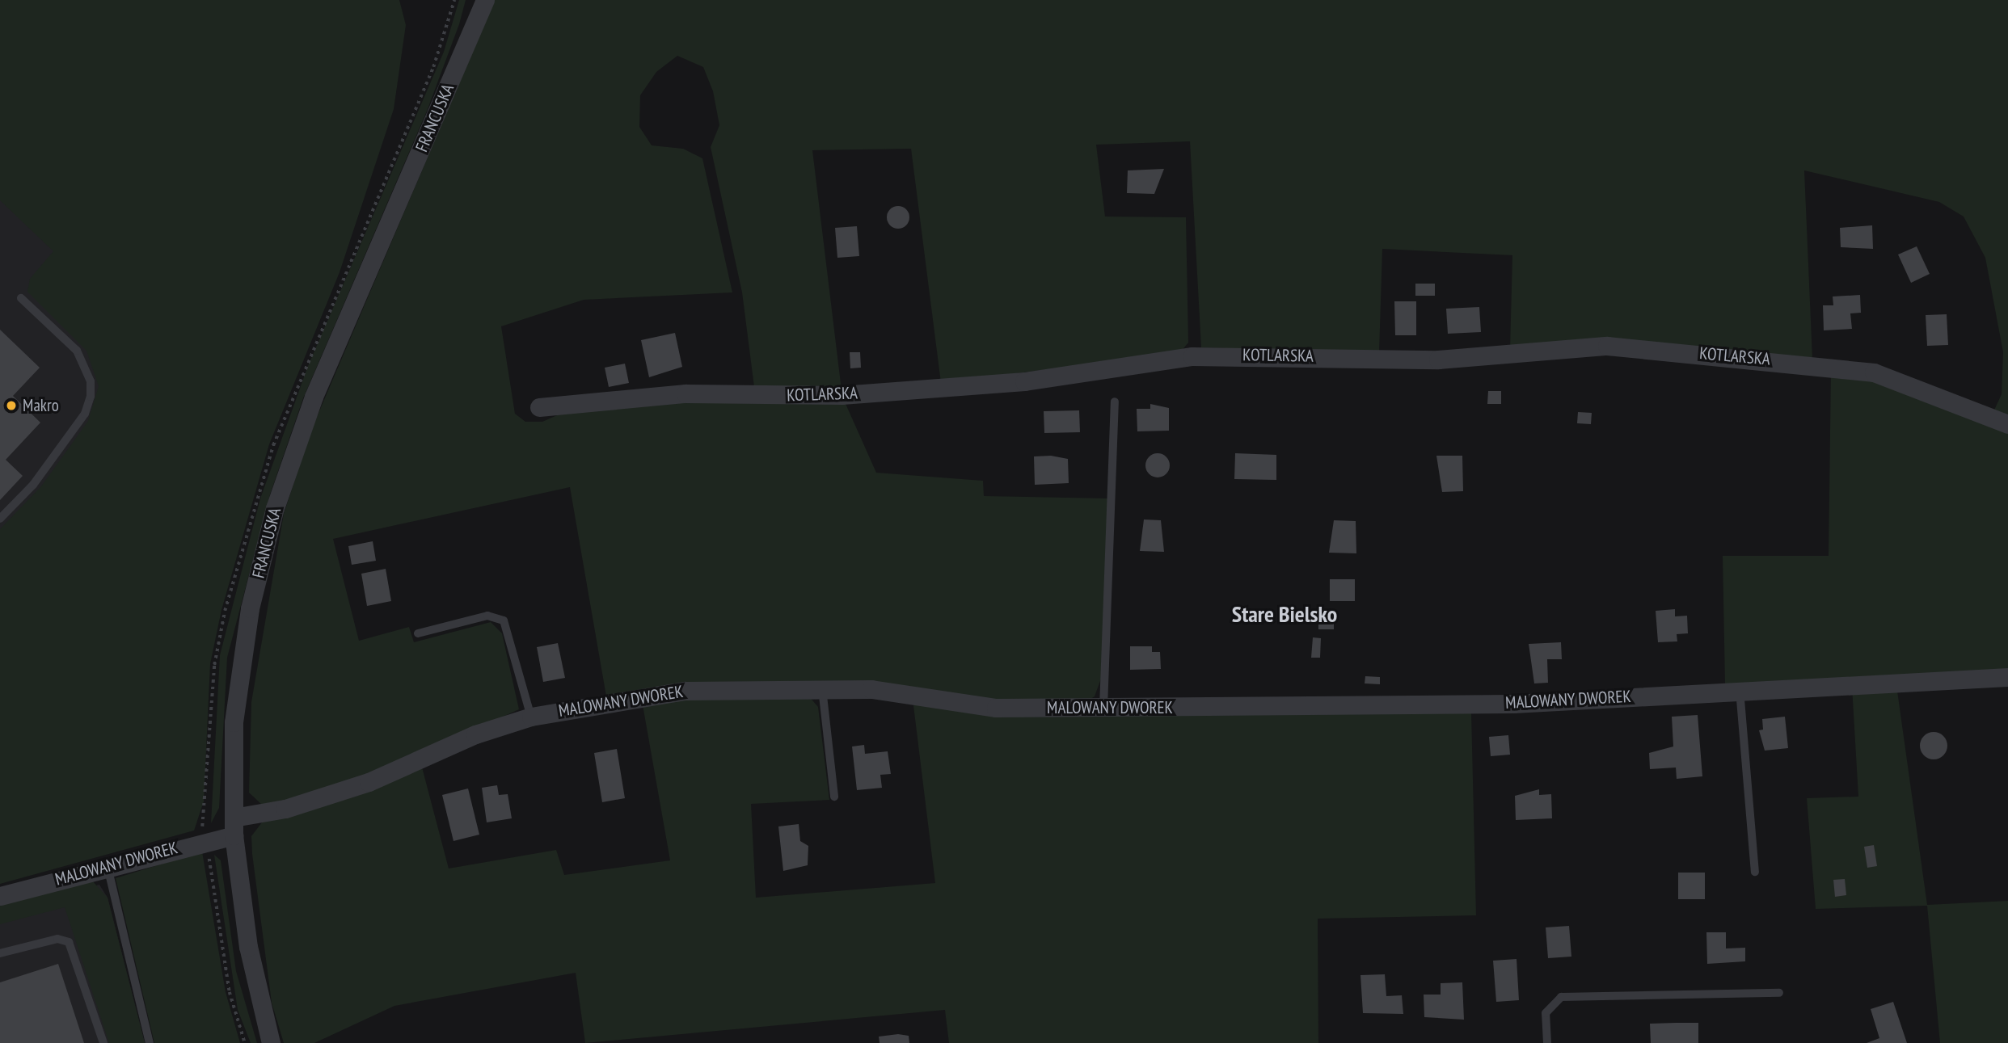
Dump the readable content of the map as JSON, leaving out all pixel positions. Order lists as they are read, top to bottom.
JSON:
{
  "streets": {
    "street": ["FRANCUSKA", "KOTLARSKA", "MALOWANY DWOREK"]
  },
  "crossings": [
    ["FRANCUSKA", "MALOWANY DWOREK"]
  ],
  "districts": ["Stare Bielsko"],
  "places": ["Makro"]
}
